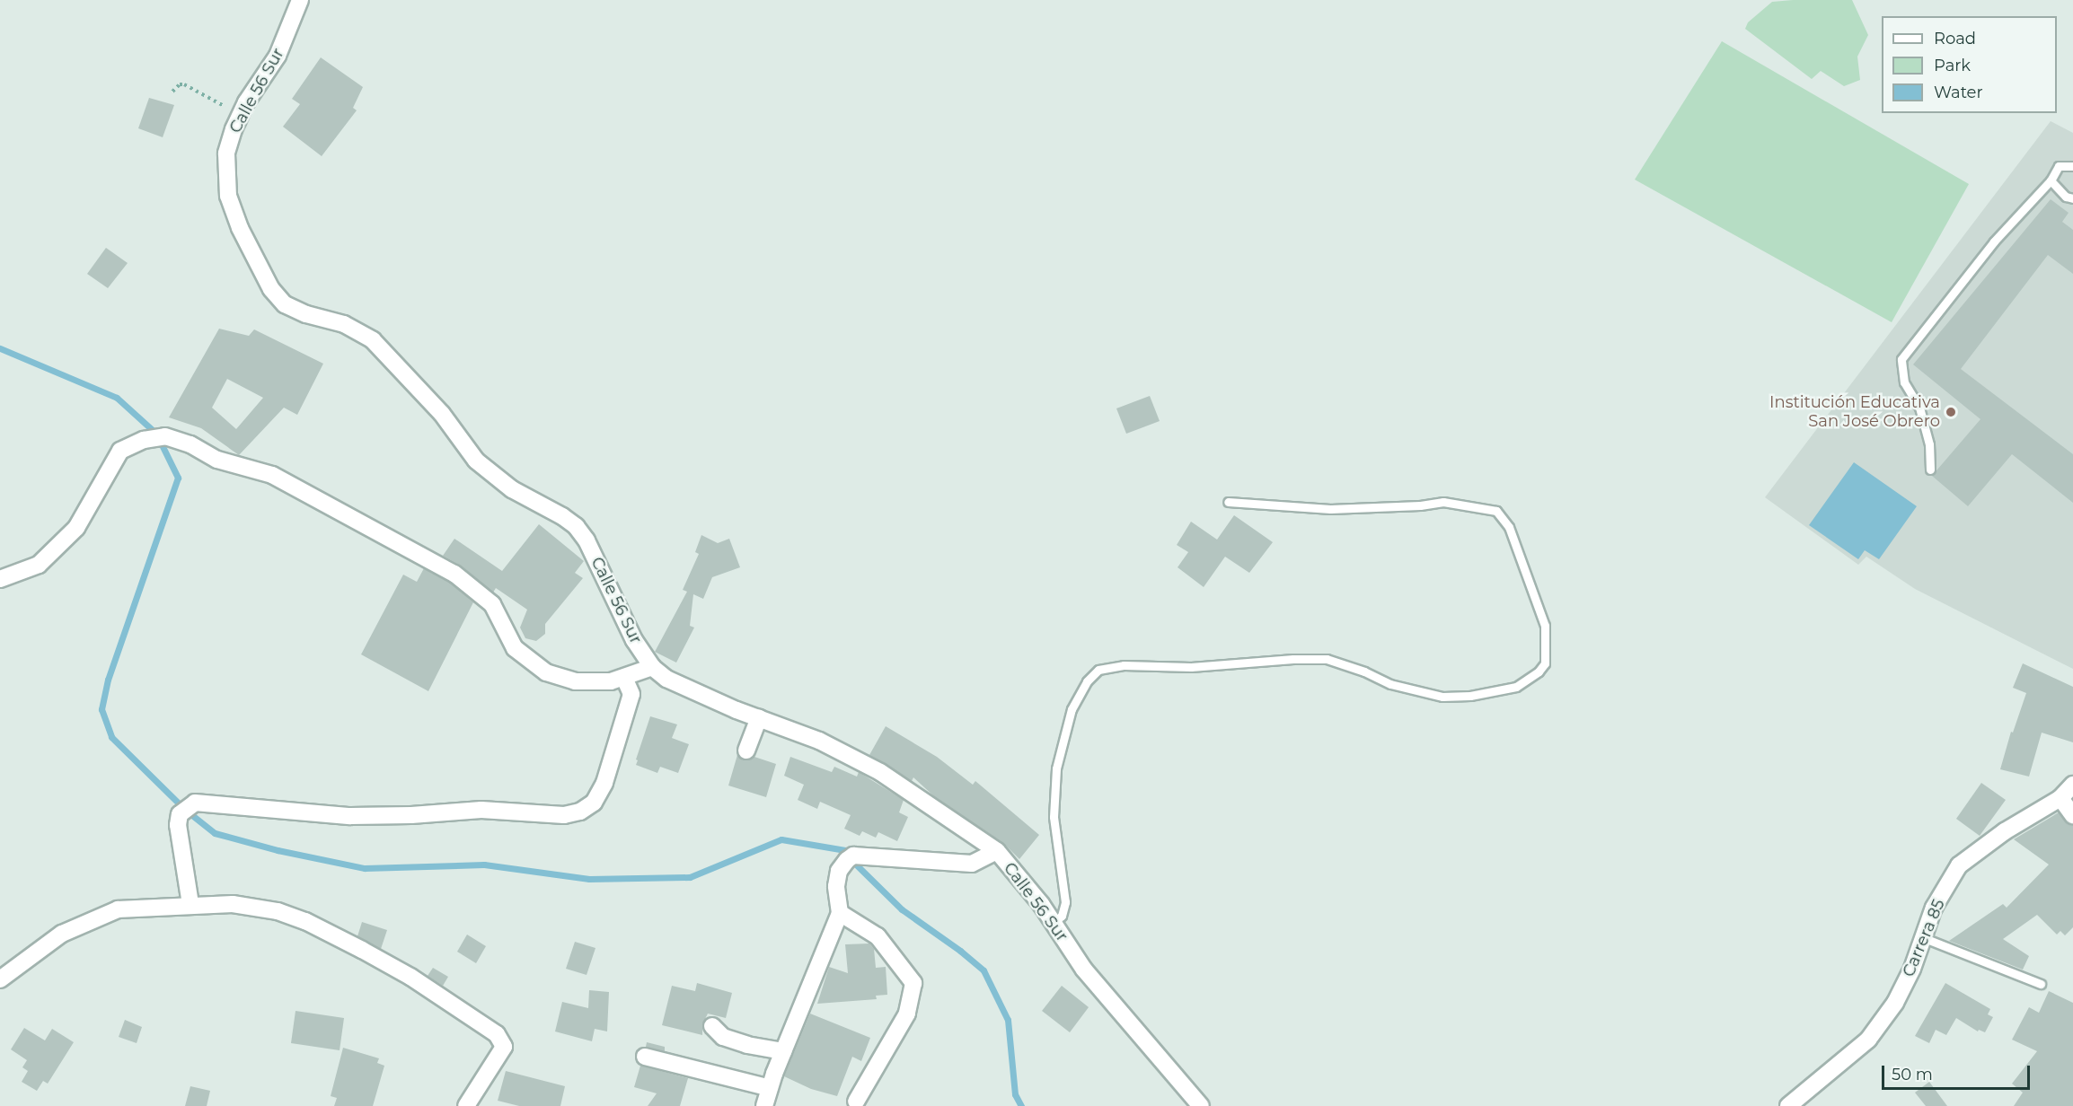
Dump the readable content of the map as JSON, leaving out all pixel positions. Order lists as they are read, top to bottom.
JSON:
{
  "streets": {
    "street": ["Calle 56 Sur", "Carrera 85"]
  },
  "places": ["Institución Educativa San José Obrero"],
  "legend": ["Road", "Park", "Water"],
  "scale_bar": "50 m"
}
